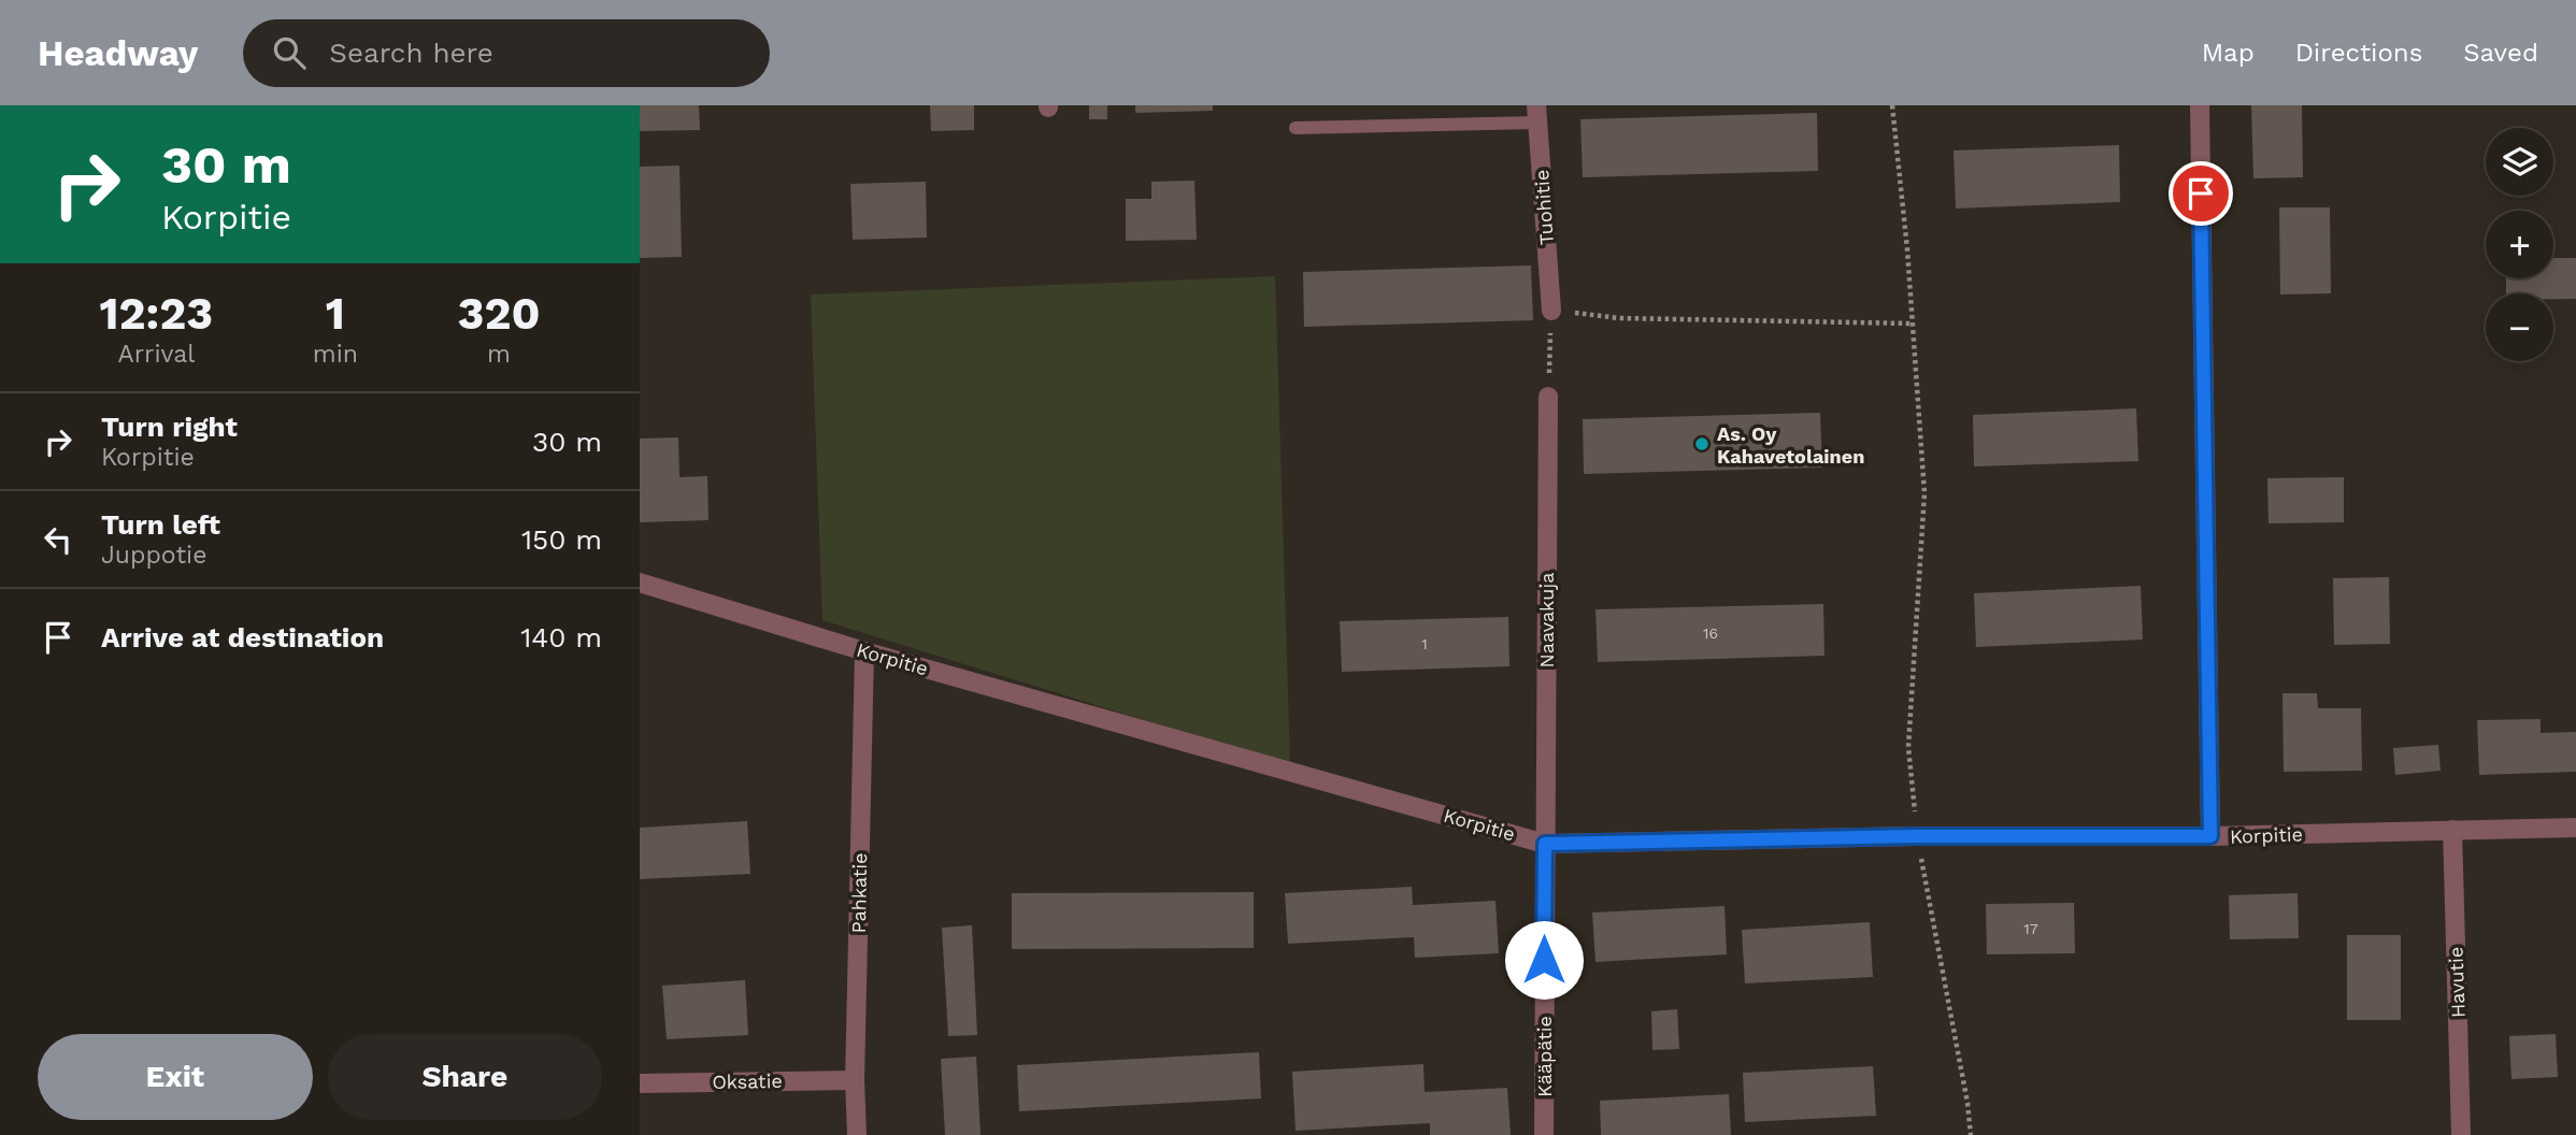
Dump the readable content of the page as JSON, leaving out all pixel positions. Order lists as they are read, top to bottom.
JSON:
{
  "streets": {
    "street": [
      "Tuohitie",
      "Naavakuja",
      "Korpitie",
      "Pahkatie",
      "Havutie",
      "Kääpätie",
      "Oksatie"
    ]
  },
  "crossings": [
    ["Naavakuja", "Korpitie"],
    ["Naavakuja", "Kääpätie"],
    ["Korpitie", "Pahkatie"],
    ["Korpitie", "Havutie"],
    ["Korpitie", "Kääpätie"],
    ["Pahkatie", "Oksatie"]
  ],
  "places": ["As. Oy Kahavetolainen"],
  "house_numbers": ["16", "1", "17"],
  "page": {
    "header": "Headway",
    "search": "Search here",
    "nav": ["Map", "Directions", "Saved"],
    "turn": ["30 m", "Korpitie"],
    "map_buttons": ["+", "−"],
    "eta": [
      "12:23",
      "Arrival",
      "1",
      "min",
      "320",
      "m"
    ],
    "list": [
      {
        "name": "Turn right",
        "note": "Korpitie",
        "value": "30 m"
      },
      {
        "name": "Turn left",
        "note": "Juppotie",
        "value": "150 m"
      },
      {
        "name": "Arrive at destination",
        "value": "140 m"
      }
    ],
    "buttons": ["Exit", "Share"]
  }
}
